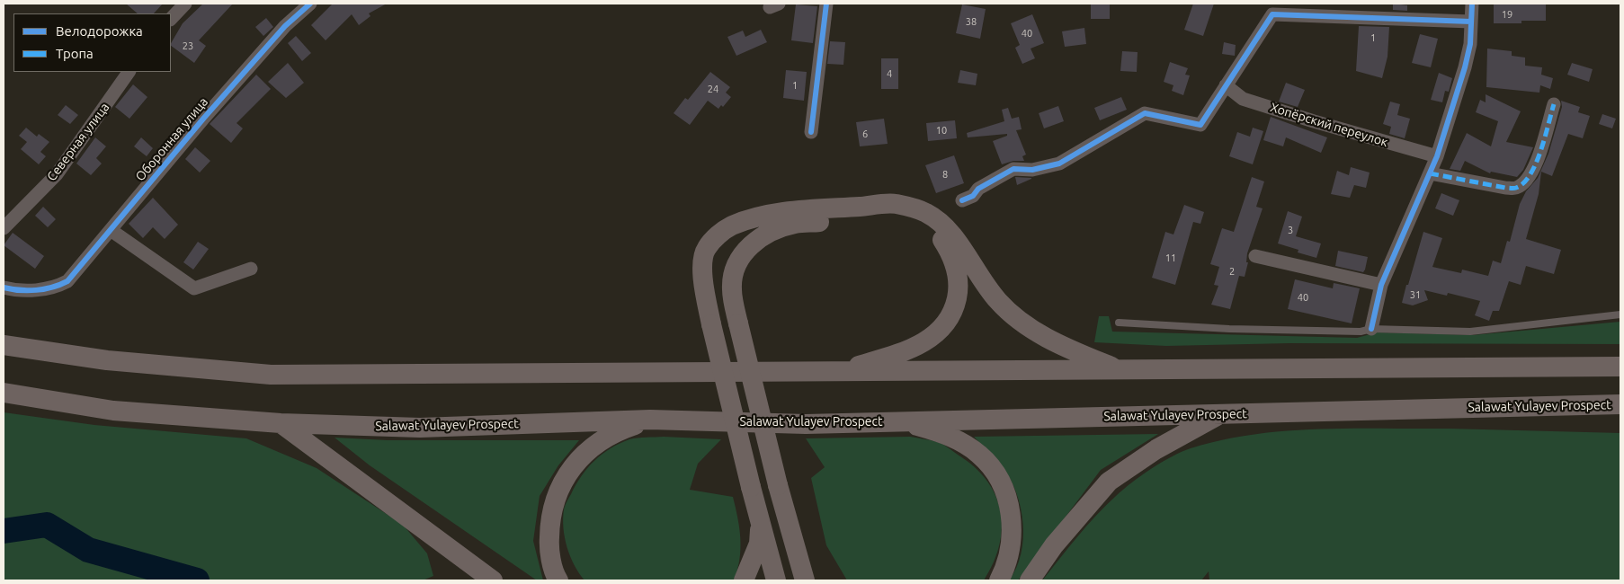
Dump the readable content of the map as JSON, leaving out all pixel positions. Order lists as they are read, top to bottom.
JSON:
{
  "streets": {
    "main road": ["Salawat Yulayev Prospect"],
    "street": ["Хопёрский переулок", "Оборонная улица", "Северная улица"]
  },
  "house_numbers": [
    "19",
    "38",
    "40",
    "1",
    "23",
    "4",
    "1",
    "24",
    "10",
    "6",
    "8",
    "3",
    "11",
    "2",
    "31",
    "40"
  ],
  "legend": ["Велодорожка", "Тропа"]
}
